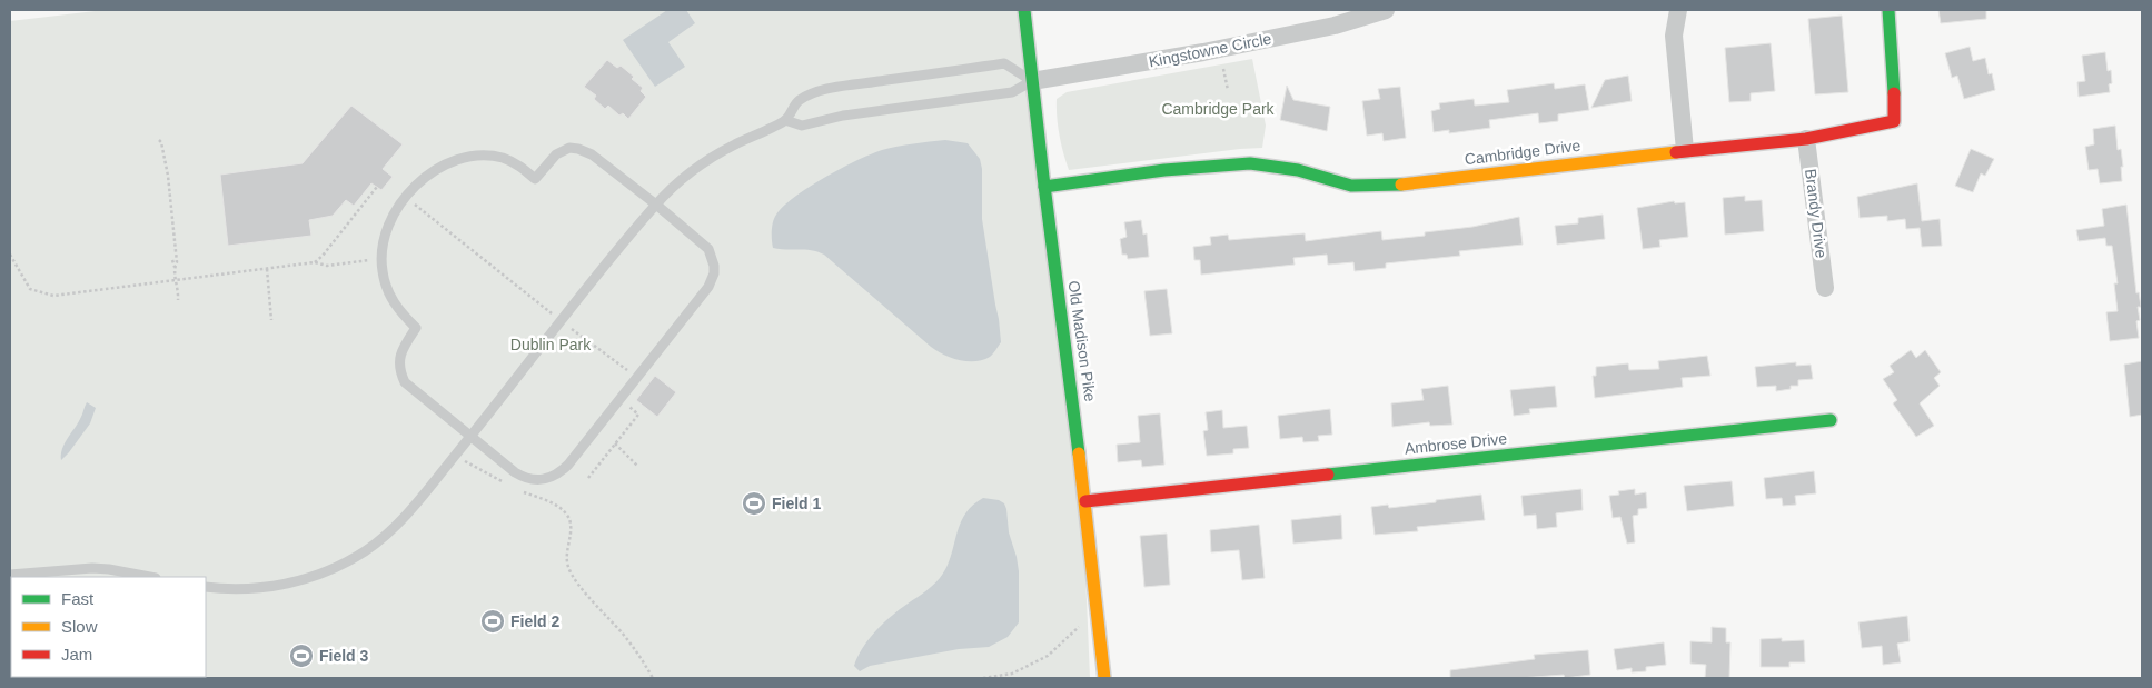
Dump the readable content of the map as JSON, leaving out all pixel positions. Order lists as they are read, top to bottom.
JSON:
{
  "streets": {
    "street": [
      "Kingstowne Circle",
      "Cambridge Drive",
      "Brandy Drive",
      "Old Madison Pike",
      "Ambrose Drive"
    ]
  },
  "crossings": [
    ["Kingstowne Circle", "Old Madison Pike"],
    ["Cambridge Drive", "Brandy Drive"],
    ["Cambridge Drive", "Old Madison Pike"],
    ["Old Madison Pike", "Ambrose Drive"]
  ],
  "parks": ["Cambridge Park", "Dublin Park"],
  "places": {
    "sports": ["Field 1", "Field 2", "Field 3"]
  },
  "legend": ["Fast", "Slow", "Jam"]
}
